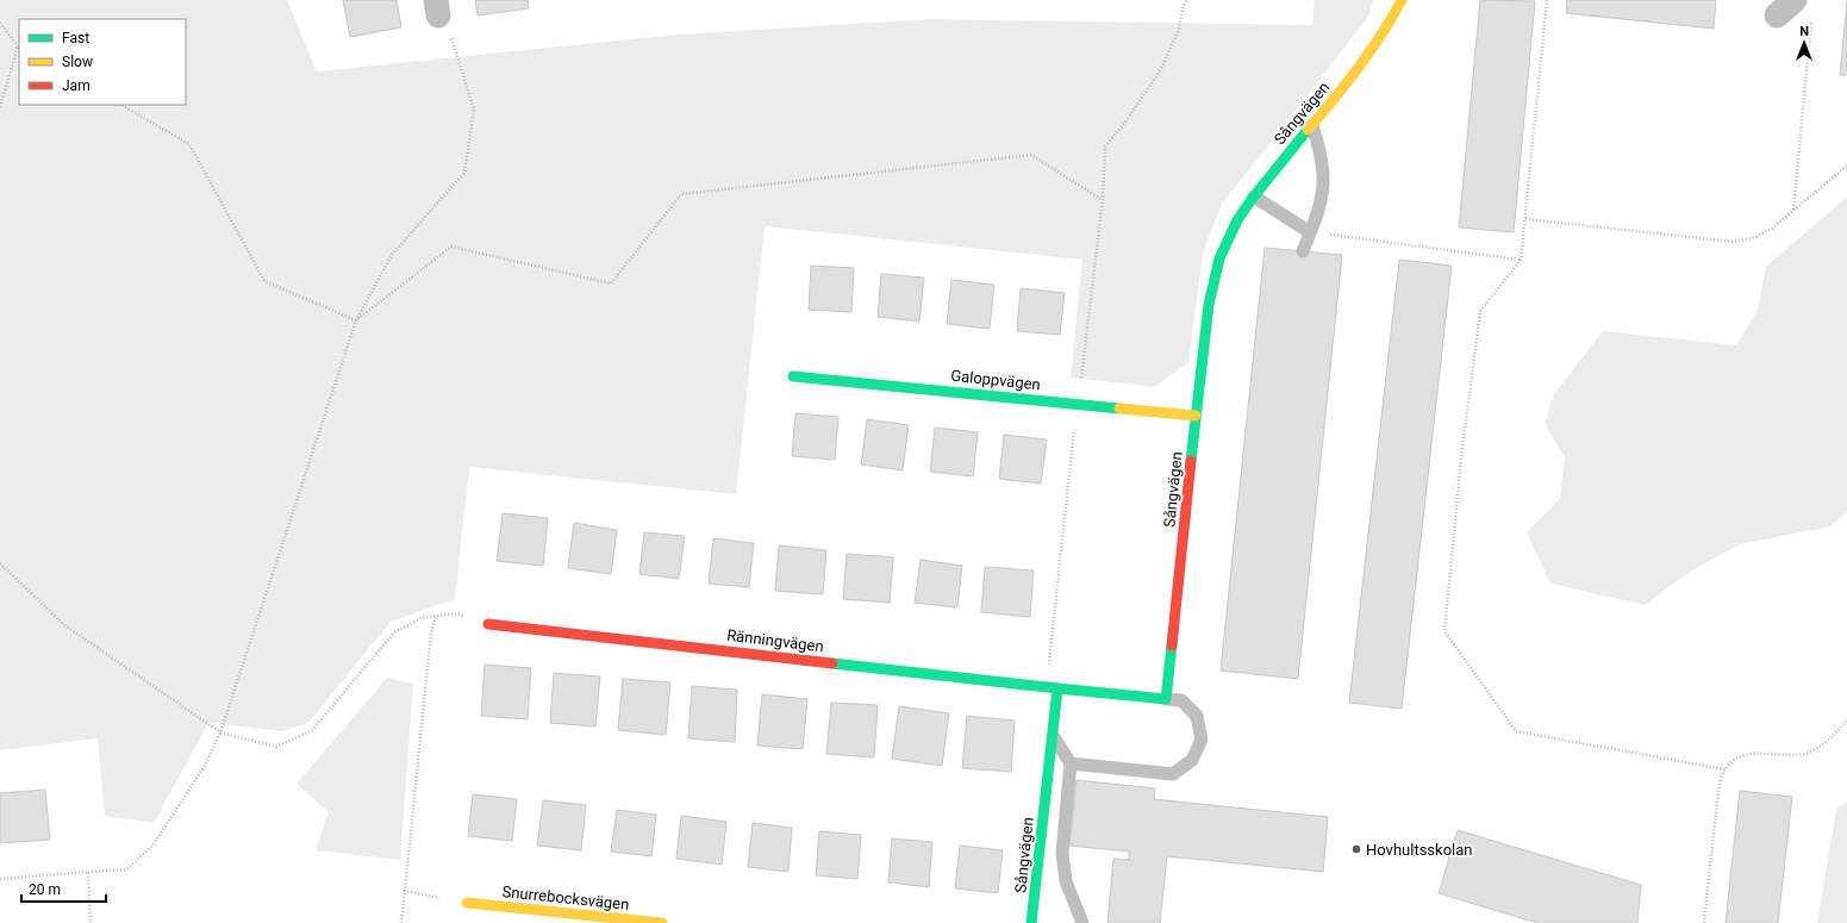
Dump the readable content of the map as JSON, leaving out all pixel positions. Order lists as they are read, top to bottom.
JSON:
{
  "streets": {
    "street": [
      "Sångvägen",
      "Galoppvägen",
      "Ränningvägen",
      "Snurrebocksvägen"
    ]
  },
  "crossings": [
    ["Sångvägen", "Galoppvägen"],
    ["Sångvägen", "Ränningvägen"]
  ],
  "places": ["Hovhultsskolan"],
  "legend": ["Fast", "Slow", "Jam"],
  "scale_bar": "20 m",
  "north": "top"
}
